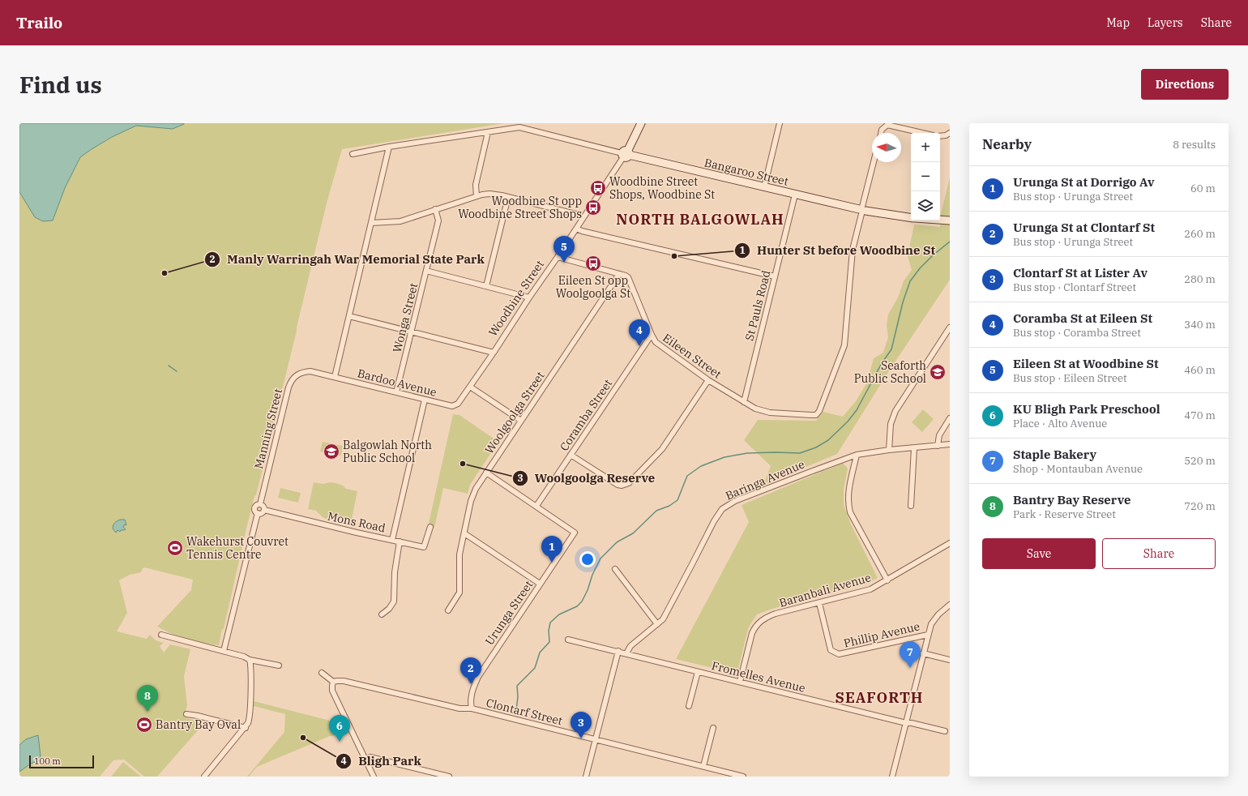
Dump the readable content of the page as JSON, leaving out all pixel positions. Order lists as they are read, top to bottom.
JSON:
{
  "streets": {
    "street": [
      "Bangaroo Street",
      "Woodbine Street",
      "St Pauls Road",
      "Wonga Street",
      "Eileen Street",
      "Bardoo Avenue",
      "Woolgoolga Street",
      "Coramba Street",
      "Manning Street",
      "Baringa Avenue",
      "Mons Road",
      "Baranbali Avenue",
      "Urunga Street",
      "Phillip Avenue",
      "Fromelles Avenue",
      "Clontarf Street"
    ]
  },
  "crossings": [
    ["Bangaroo Street", "Woodbine Street"],
    ["Bangaroo Street", "St Pauls Road"],
    ["Bangaroo Street", "Eileen Street"],
    ["Woodbine Street", "Eileen Street"],
    ["Woodbine Street", "Bardoo Avenue"],
    ["St Pauls Road", "Eileen Street"],
    ["Wonga Street", "Bardoo Avenue"],
    ["Eileen Street", "Woolgoolga Street"],
    ["Eileen Street", "Coramba Street"],
    ["Bardoo Avenue", "Manning Street"],
    ["Coramba Street", "Urunga Street"],
    ["Manning Street", "Mons Road"],
    ["Baringa Avenue", "Fromelles Avenue"],
    ["Baranbali Avenue", "Phillip Avenue"],
    ["Baranbali Avenue", "Fromelles Avenue"],
    ["Urunga Street", "Clontarf Street"]
  ],
  "districts": ["NORTH BALGOWLAH", "SEAFORTH"],
  "places": {
    "bus stop": ["Woodbine Street Shops, Woodbine St", "Woodbine St opp Woodbine Street Shops", "Eileen St opp Woolgoolga St"],
    "other": [
      "Hunter St before Woodbine St",
      "Manly Warringah War Memorial State Park",
      "Woolgoolga Reserve",
      "Bligh Park"
    ],
    "school or university": ["Seaforth Public School", "Balgowlah North Public School"],
    "sports": ["Wakehurst Couvret Tennis Centre", "Bantry Bay Oval"]
  },
  "scale_bar": "100 m",
  "north": "left",
  "page": {
    "header": "Trailo",
    "nav": ["Map", "Layers", "Share"],
    "buttons": [
      "Directions",
      ["Save", "Share"]
    ],
    "title": "Find us",
    "heading": ["Nearby", "8 results"],
    "map_buttons": ["+", "−"],
    "list": [
      {
        "mark": "1",
        "name": "Urunga St at Dorrigo Av",
        "note": "Bus stop · Urunga Street",
        "value": "60 m"
      },
      {
        "mark": "2",
        "name": "Urunga St at Clontarf St",
        "note": "Bus stop · Urunga Street",
        "value": "260 m"
      },
      {
        "mark": "3",
        "name": "Clontarf St at Lister Av",
        "note": "Bus stop · Clontarf Street",
        "value": "280 m"
      },
      {
        "mark": "4",
        "name": "Coramba St at Eileen St",
        "note": "Bus stop · Coramba Street",
        "value": "340 m"
      },
      {
        "mark": "5",
        "name": "Eileen St at Woodbine St",
        "note": "Bus stop · Eileen Street",
        "value": "460 m"
      },
      {
        "mark": "6",
        "name": "KU Bligh Park Preschool",
        "note": "Place · Alto Avenue",
        "value": "470 m"
      },
      {
        "mark": "7",
        "name": "Staple Bakery",
        "note": "Shop · Montauban Avenue",
        "value": "520 m"
      },
      {
        "mark": "8",
        "name": "Bantry Bay Reserve",
        "note": "Park · Reserve Street",
        "value": "720 m"
      }
    ],
    "pins": [
      "5",
      "4",
      "1",
      "7",
      "2",
      "8",
      "3",
      "6"
    ],
    "scale": "100 m"
  }
}
